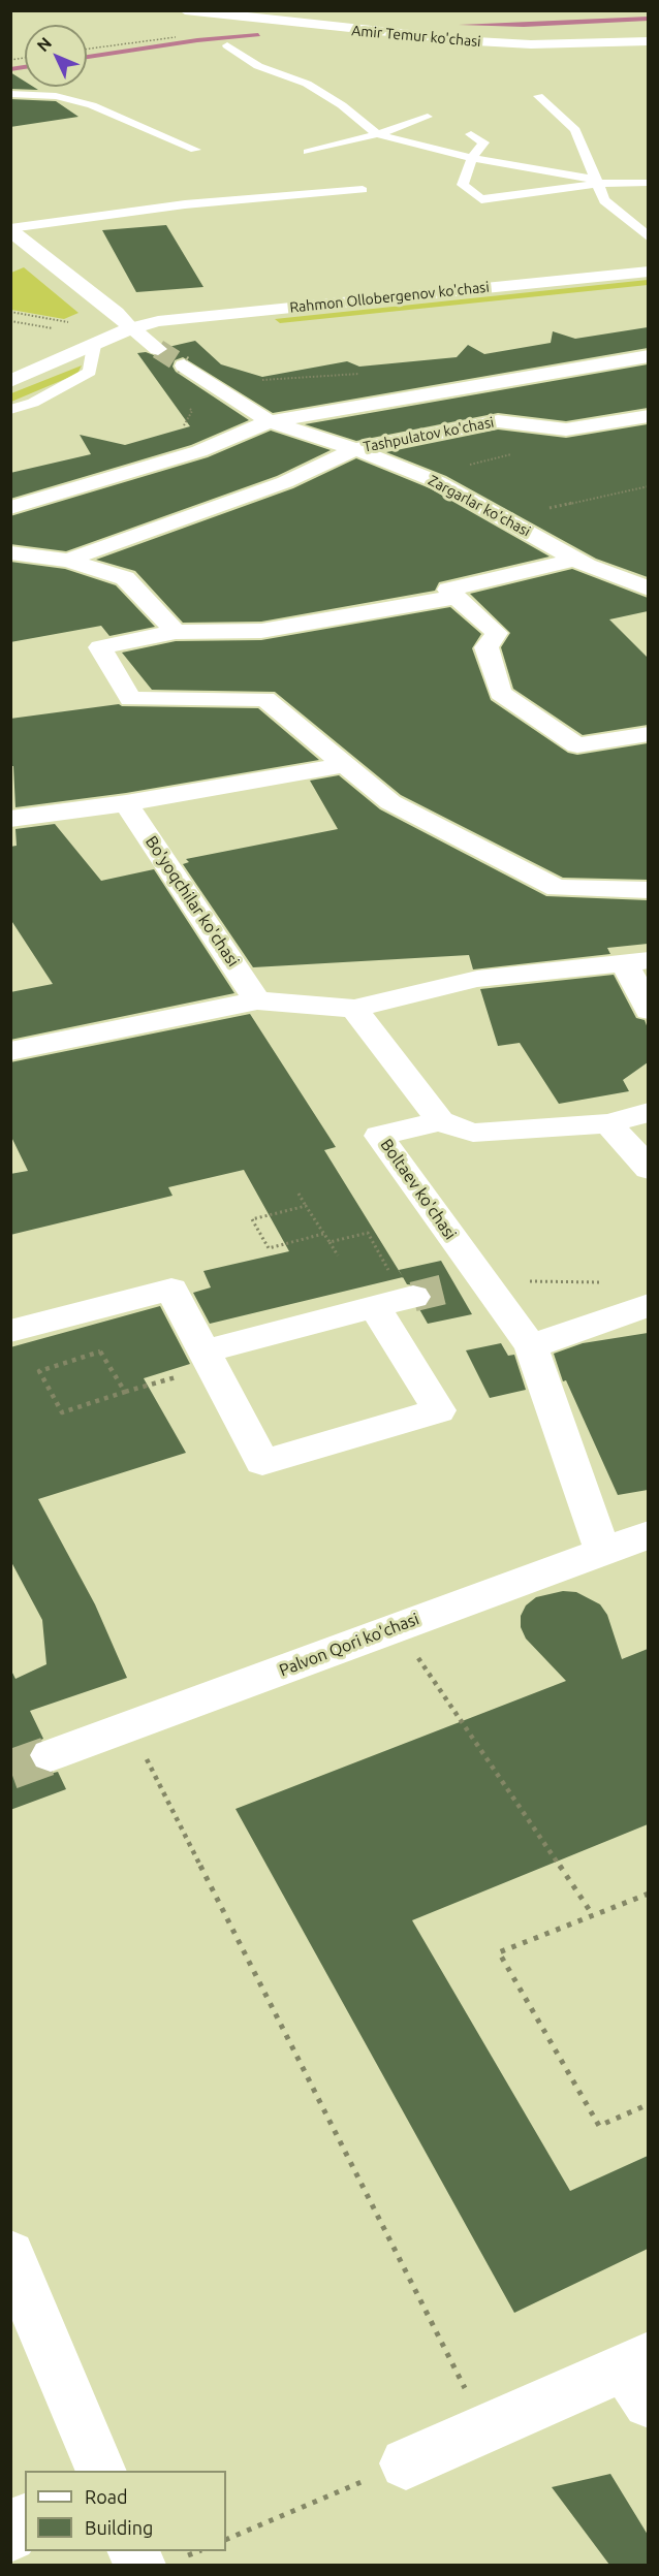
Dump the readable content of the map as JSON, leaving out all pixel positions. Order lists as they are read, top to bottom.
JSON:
{
  "streets": {
    "street": [
      "Amir Temur ko'chasi",
      "Rahmon Ollobergenov ko'chasi",
      "Tashpulatov ko'chasi",
      "Zargarlar ko'chasi",
      "Bo'yoqchilar ko'chasi",
      "Boltaev ko'chasi",
      "Palvon Qori ko'chasi"
    ]
  },
  "crossings": [
    ["Tashpulatov ko'chasi", "Zargarlar ko'chasi"],
    ["Boltaev ko'chasi", "Palvon Qori ko'chasi"]
  ],
  "legend": ["Road", "Building"],
  "north": "top left"
}
